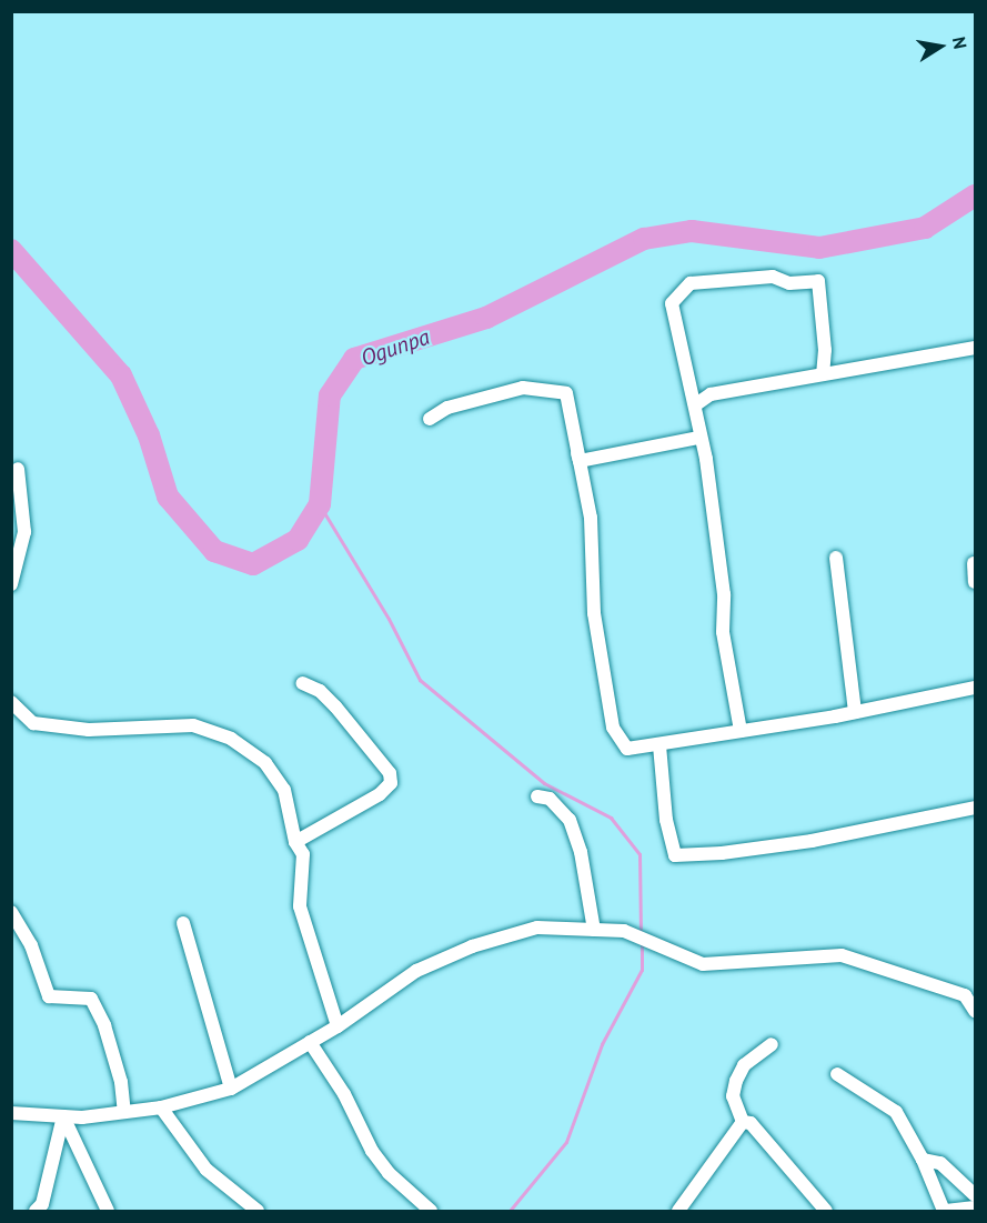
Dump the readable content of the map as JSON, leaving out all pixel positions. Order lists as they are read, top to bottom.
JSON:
{
  "water": ["Ogunpa"],
  "north": "right"
}
